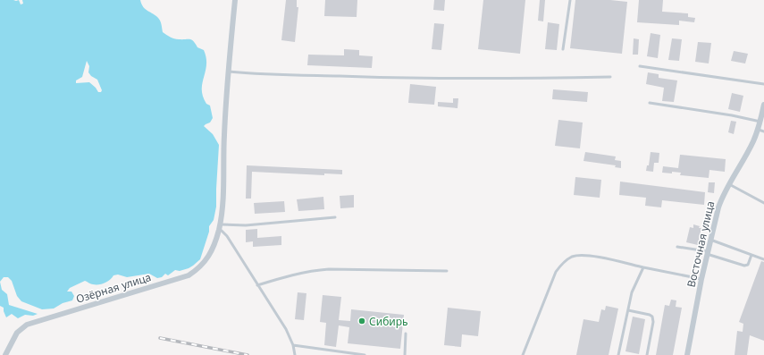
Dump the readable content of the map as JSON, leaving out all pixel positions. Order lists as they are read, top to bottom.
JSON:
{
  "streets": {
    "street": ["Восточная улица", "Озёрная улица"]
  },
  "places": ["Сибирь"]
}
